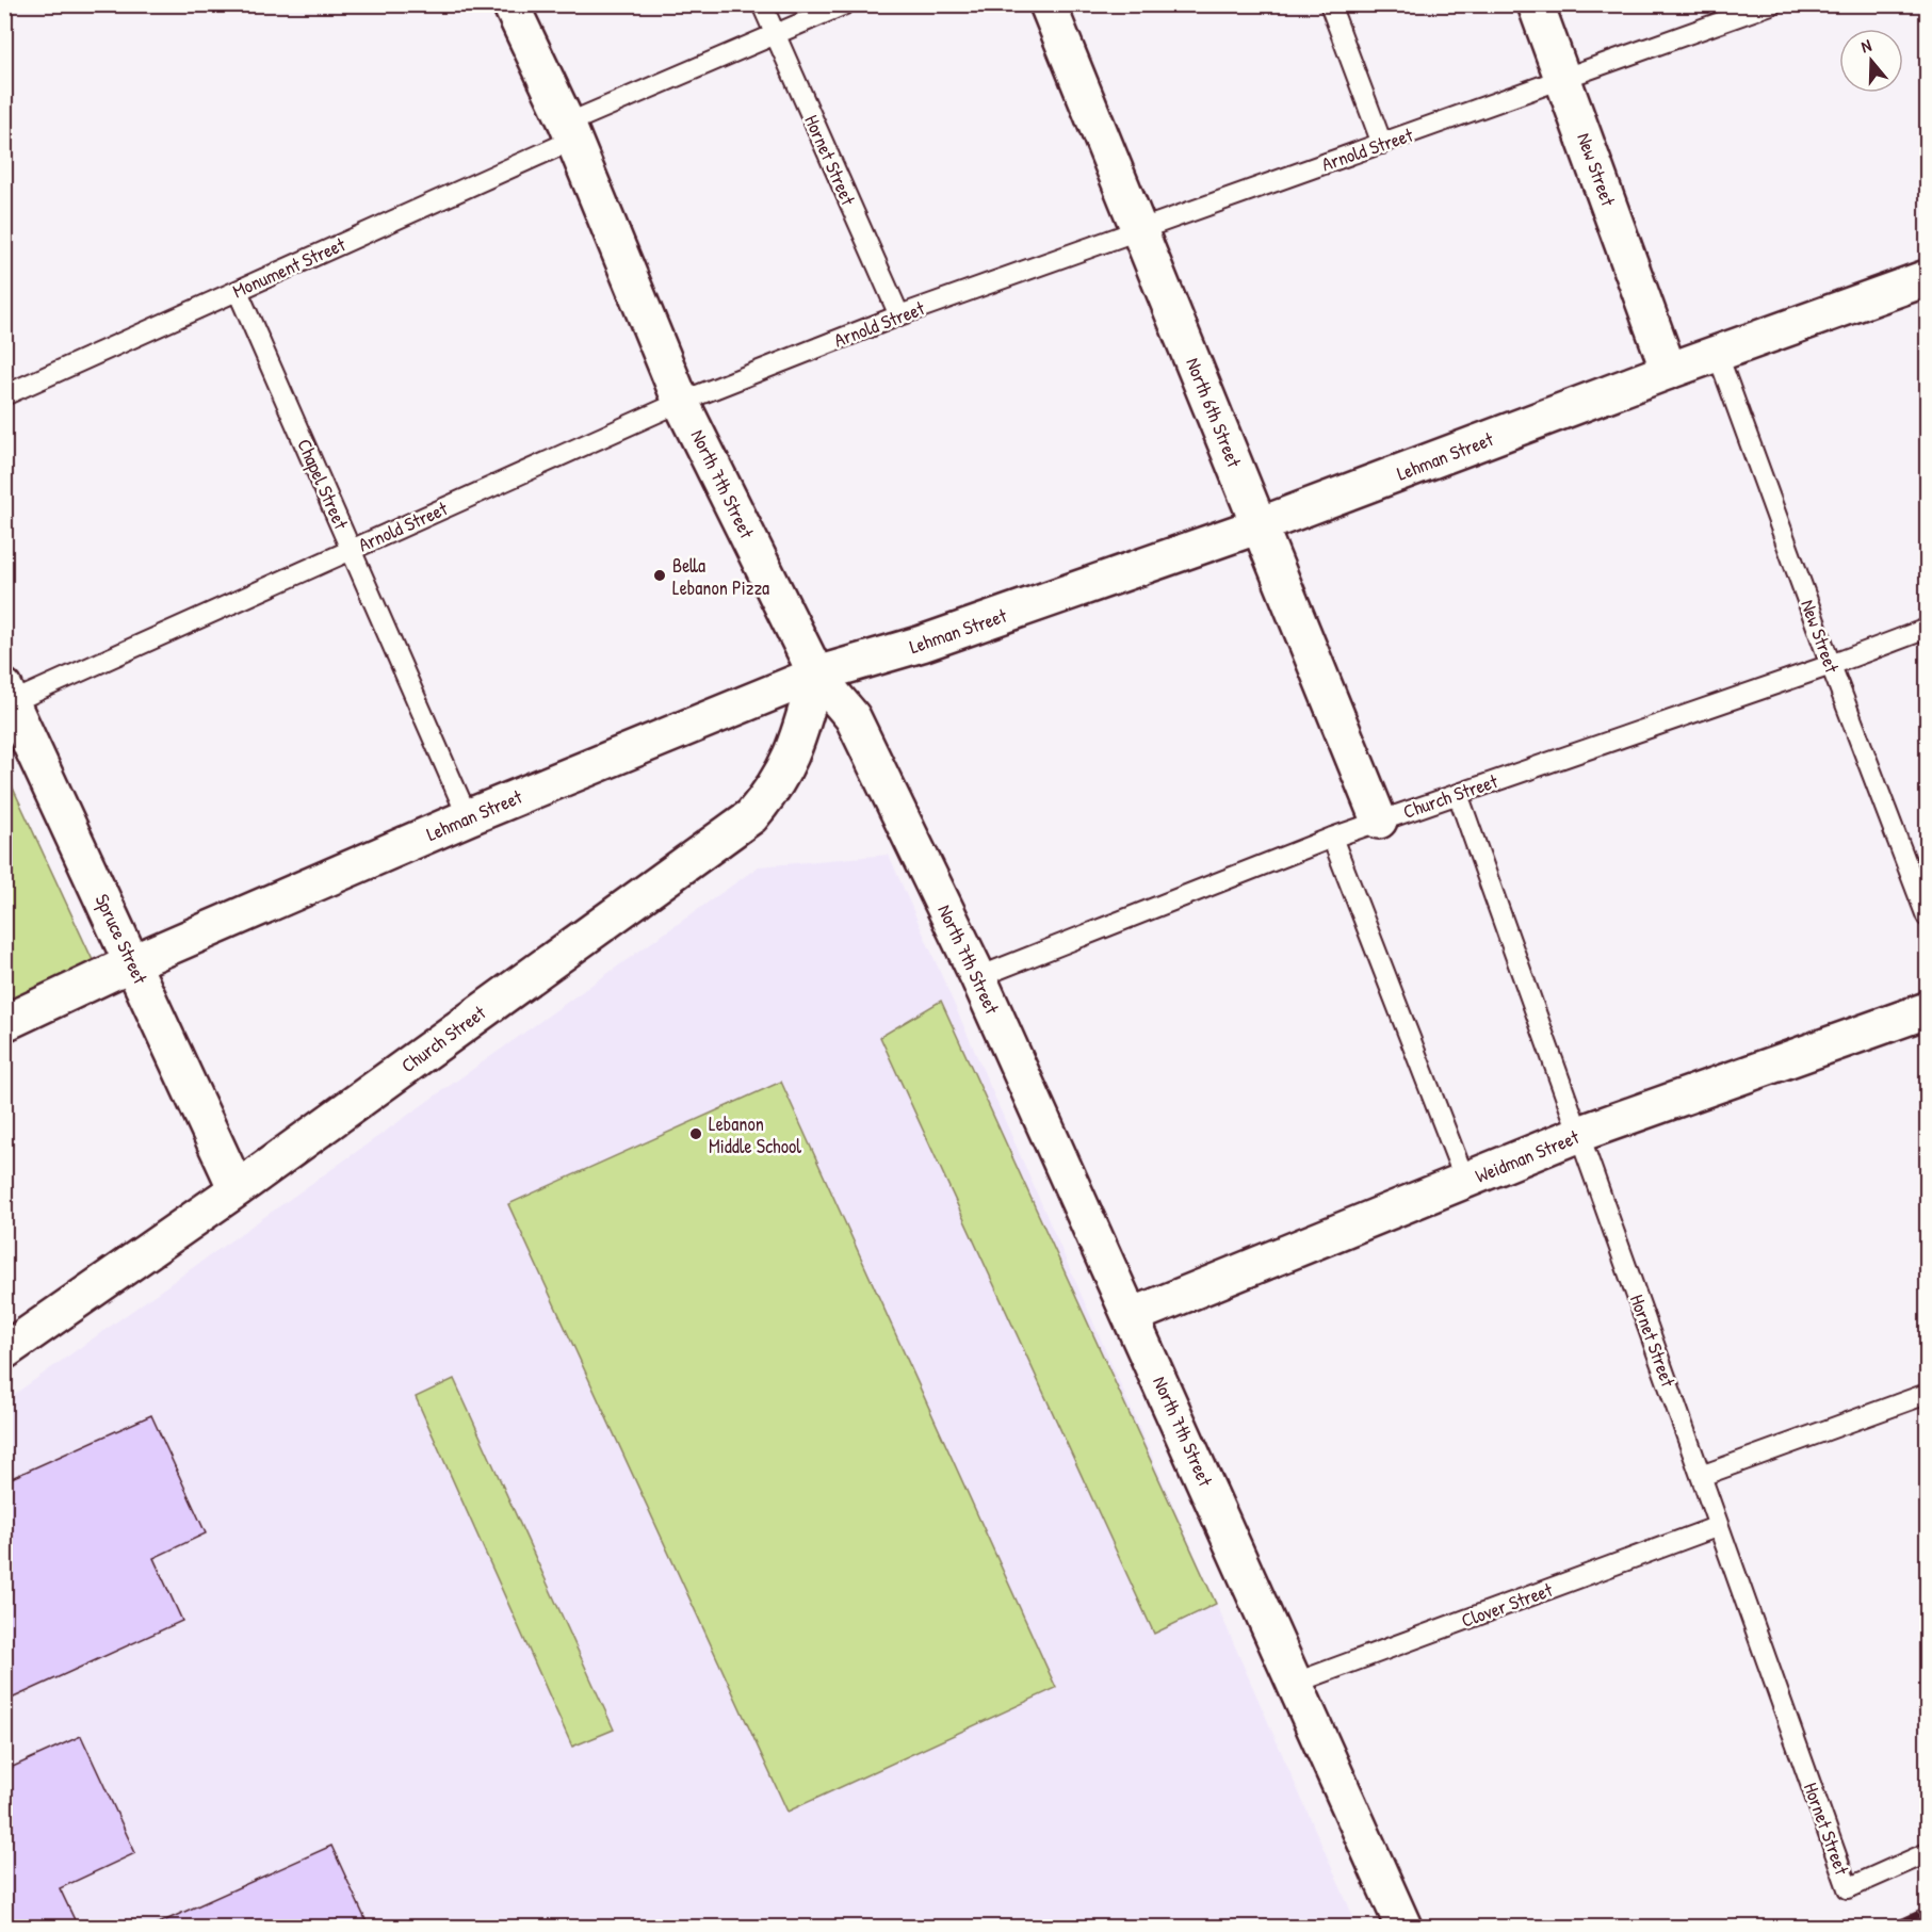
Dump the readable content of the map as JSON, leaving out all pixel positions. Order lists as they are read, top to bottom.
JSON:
{
  "streets": {
    "street": [
      "New Street",
      "North 6th Street",
      "Lehman Street",
      "North 7th Street",
      "Church Street",
      "Spruce Street",
      "Weidman Street"
    ],
    "lane": [
      "Arnold Street",
      "Hornet Street",
      "Monument Street",
      "Chapel Street",
      "Clover Street"
    ]
  },
  "crossings": [
    ["Arnold Street", "Hornet Street"],
    ["Arnold Street", "New Street"],
    ["Arnold Street", "North 6th Street"],
    ["Arnold Street", "Chapel Street"],
    ["Arnold Street", "North 7th Street"],
    ["Arnold Street", "Spruce Street"],
    ["Hornet Street", "Monument Street"],
    ["Hornet Street", "Church Street"],
    ["Hornet Street", "Weidman Street"],
    ["Hornet Street", "Clover Street"],
    ["New Street", "Lehman Street"],
    ["New Street", "Church Street"],
    ["Monument Street", "Chapel Street"],
    ["Monument Street", "North 7th Street"],
    ["North 6th Street", "Lehman Street"],
    ["North 6th Street", "Church Street"],
    ["Lehman Street", "Chapel Street"],
    ["Lehman Street", "North 7th Street"],
    ["Lehman Street", "Church Street"],
    ["Lehman Street", "Spruce Street"],
    ["North 7th Street", "Church Street"],
    ["North 7th Street", "Weidman Street"],
    ["North 7th Street", "Clover Street"],
    ["Church Street", "Spruce Street"]
  ],
  "places": ["Bella Lebanon Pizza", "Lebanon Middle School"],
  "north": "top"
}
